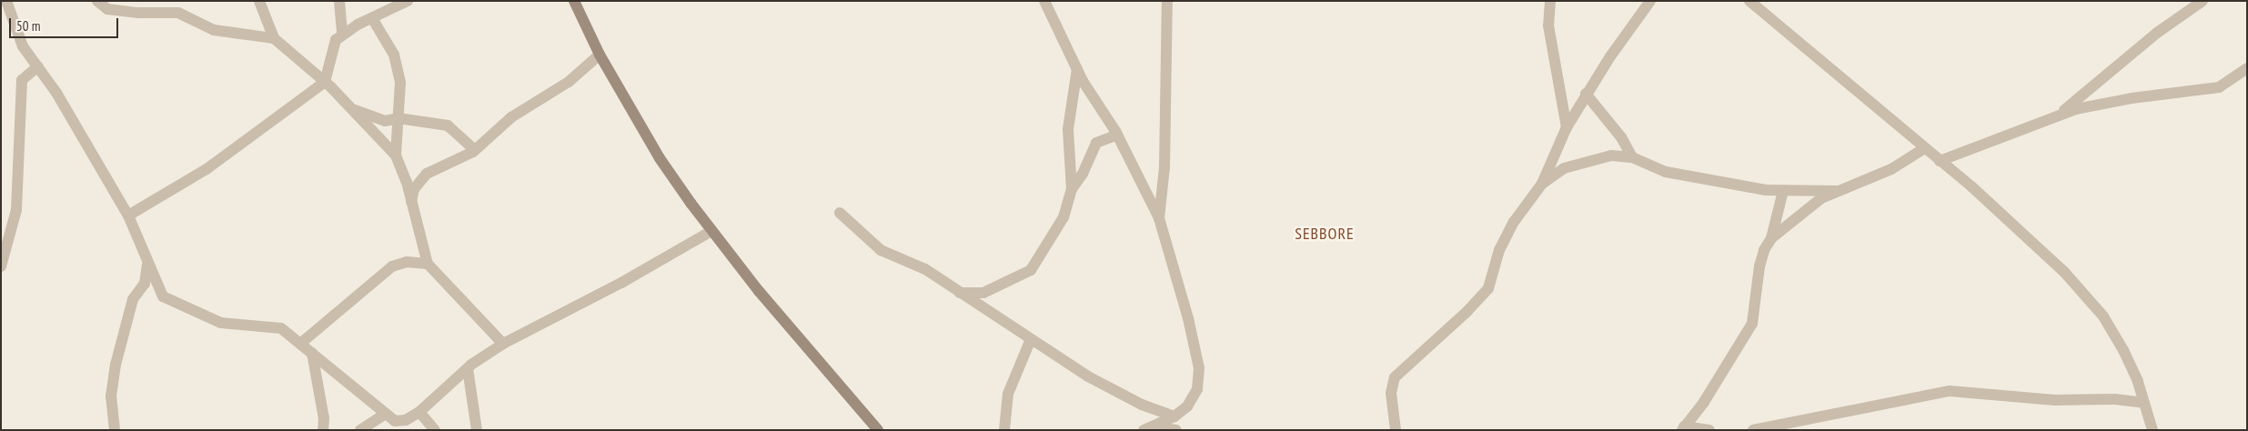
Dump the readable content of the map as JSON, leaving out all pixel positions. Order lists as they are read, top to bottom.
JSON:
{
  "districts": ["SEBBORE"],
  "scale_bar": "50 m"
}
